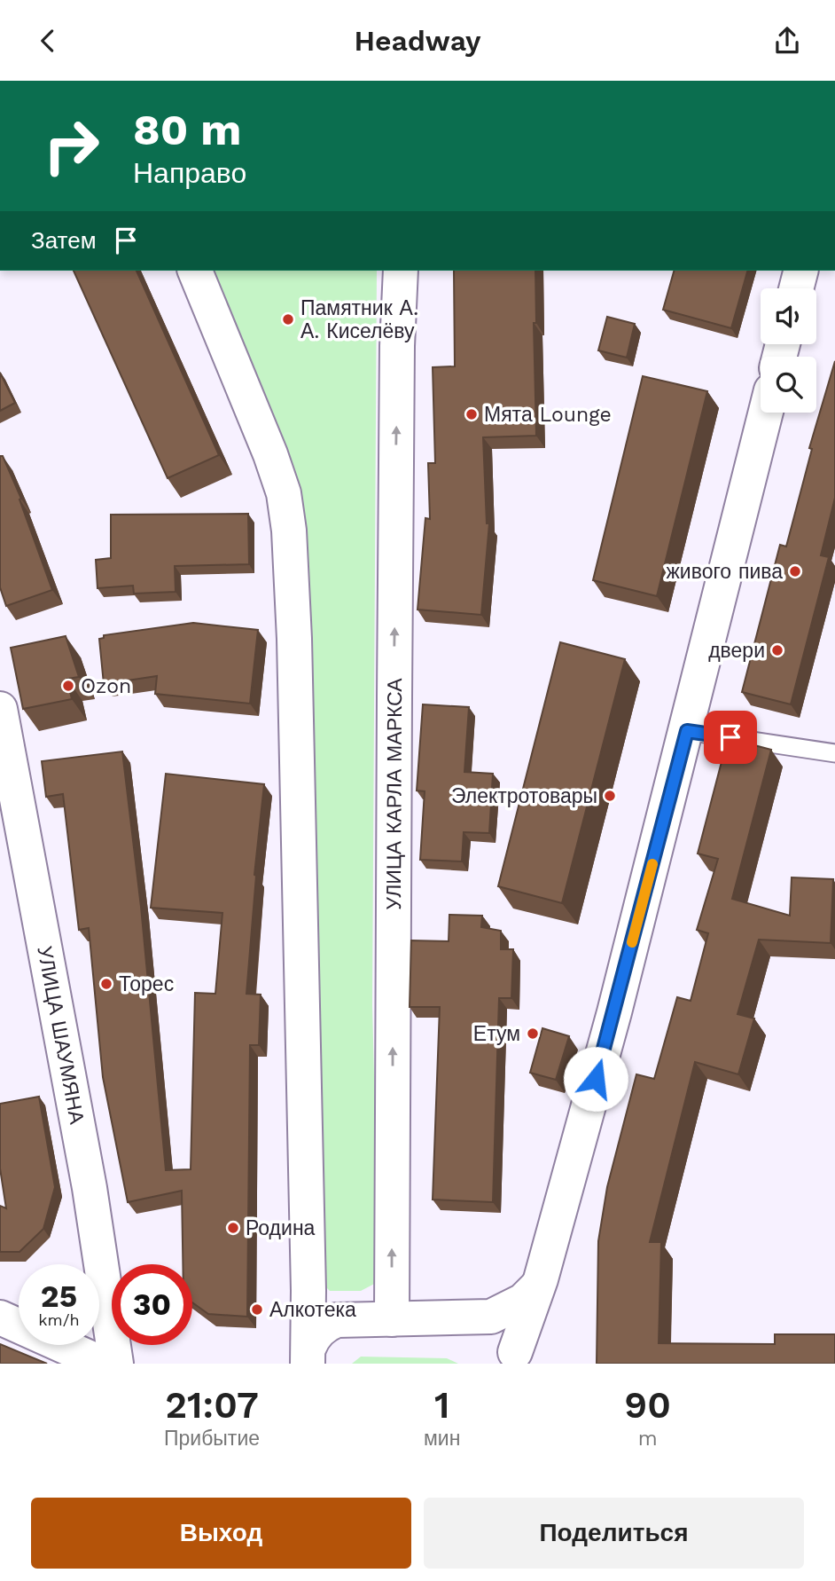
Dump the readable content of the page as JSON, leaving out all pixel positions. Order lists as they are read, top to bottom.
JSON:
{
  "streets": {
    "street": ["УЛИЦА КАРЛА МАРКСА", "УЛИЦА ШАУМЯНА"]
  },
  "places": [
    "Памятник А. А. Киселёву",
    "Мята Lounge",
    "живого пива",
    "двери",
    "Ozon",
    "Электротовары",
    "Торес",
    "Етум",
    "Родина",
    "Алкотека"
  ],
  "page": {
    "header": "Headway",
    "turn": ["80 m", "Направо"],
    "then": "Затем",
    "speed": "25 km/h",
    "limit": "30",
    "eta": [
      "21:07",
      "Прибытие",
      "1",
      "мин",
      "90",
      "m"
    ],
    "buttons": ["Выход", "Поделиться"]
  }
}
